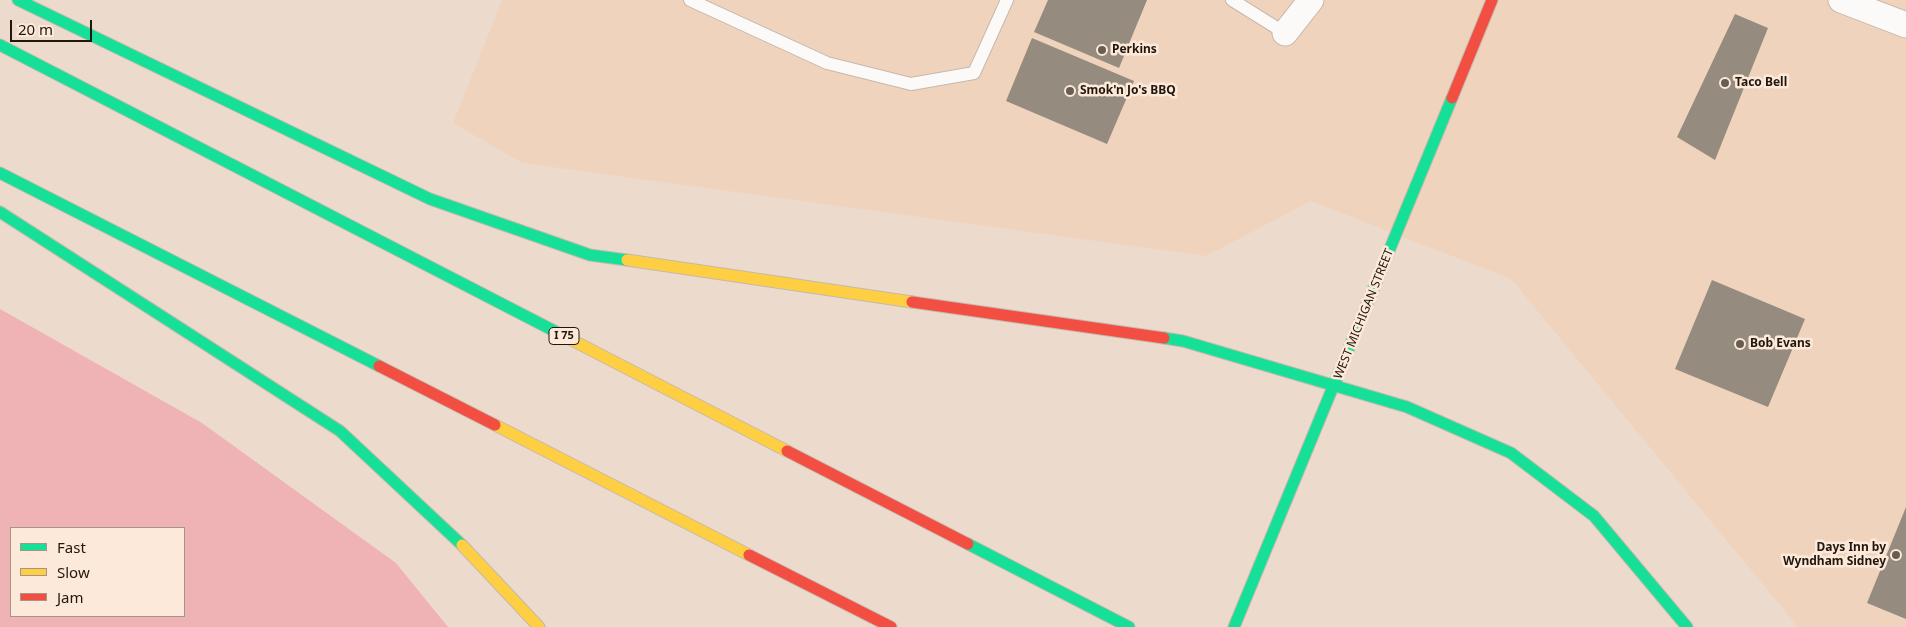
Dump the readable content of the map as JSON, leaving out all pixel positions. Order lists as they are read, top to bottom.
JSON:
{
  "streets": {
    "main road": ["WEST MICHIGAN STREET", "I 75"]
  },
  "places": [
    "Perkins",
    "Taco Bell",
    "Smok'n Jo's BBQ",
    "Bob Evans",
    "Days Inn by Wyndham Sidney"
  ],
  "legend": ["Fast", "Slow", "Jam"],
  "scale_bar": "20 m"
}
